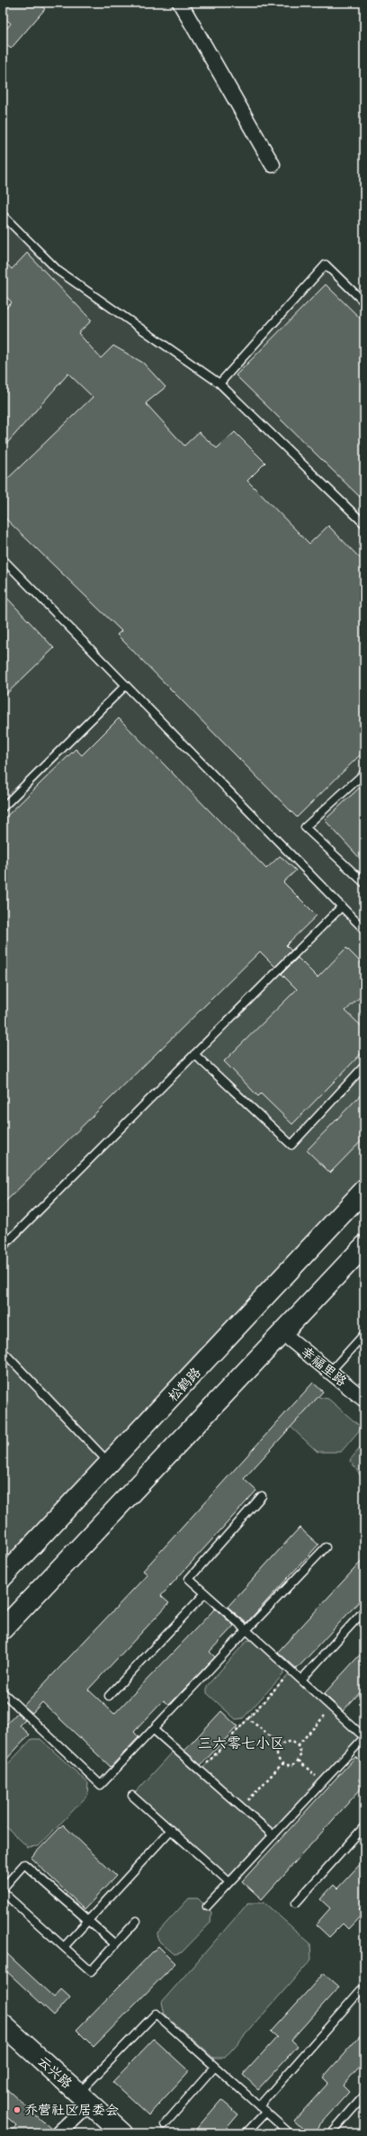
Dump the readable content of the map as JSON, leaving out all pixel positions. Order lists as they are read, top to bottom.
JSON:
{
  "streets": {
    "main road": ["松鹤路", "云兴路"],
    "street": ["幸福里路"]
  },
  "districts": ["三六零七小区"],
  "places": ["乔营社区居委会"]
}
